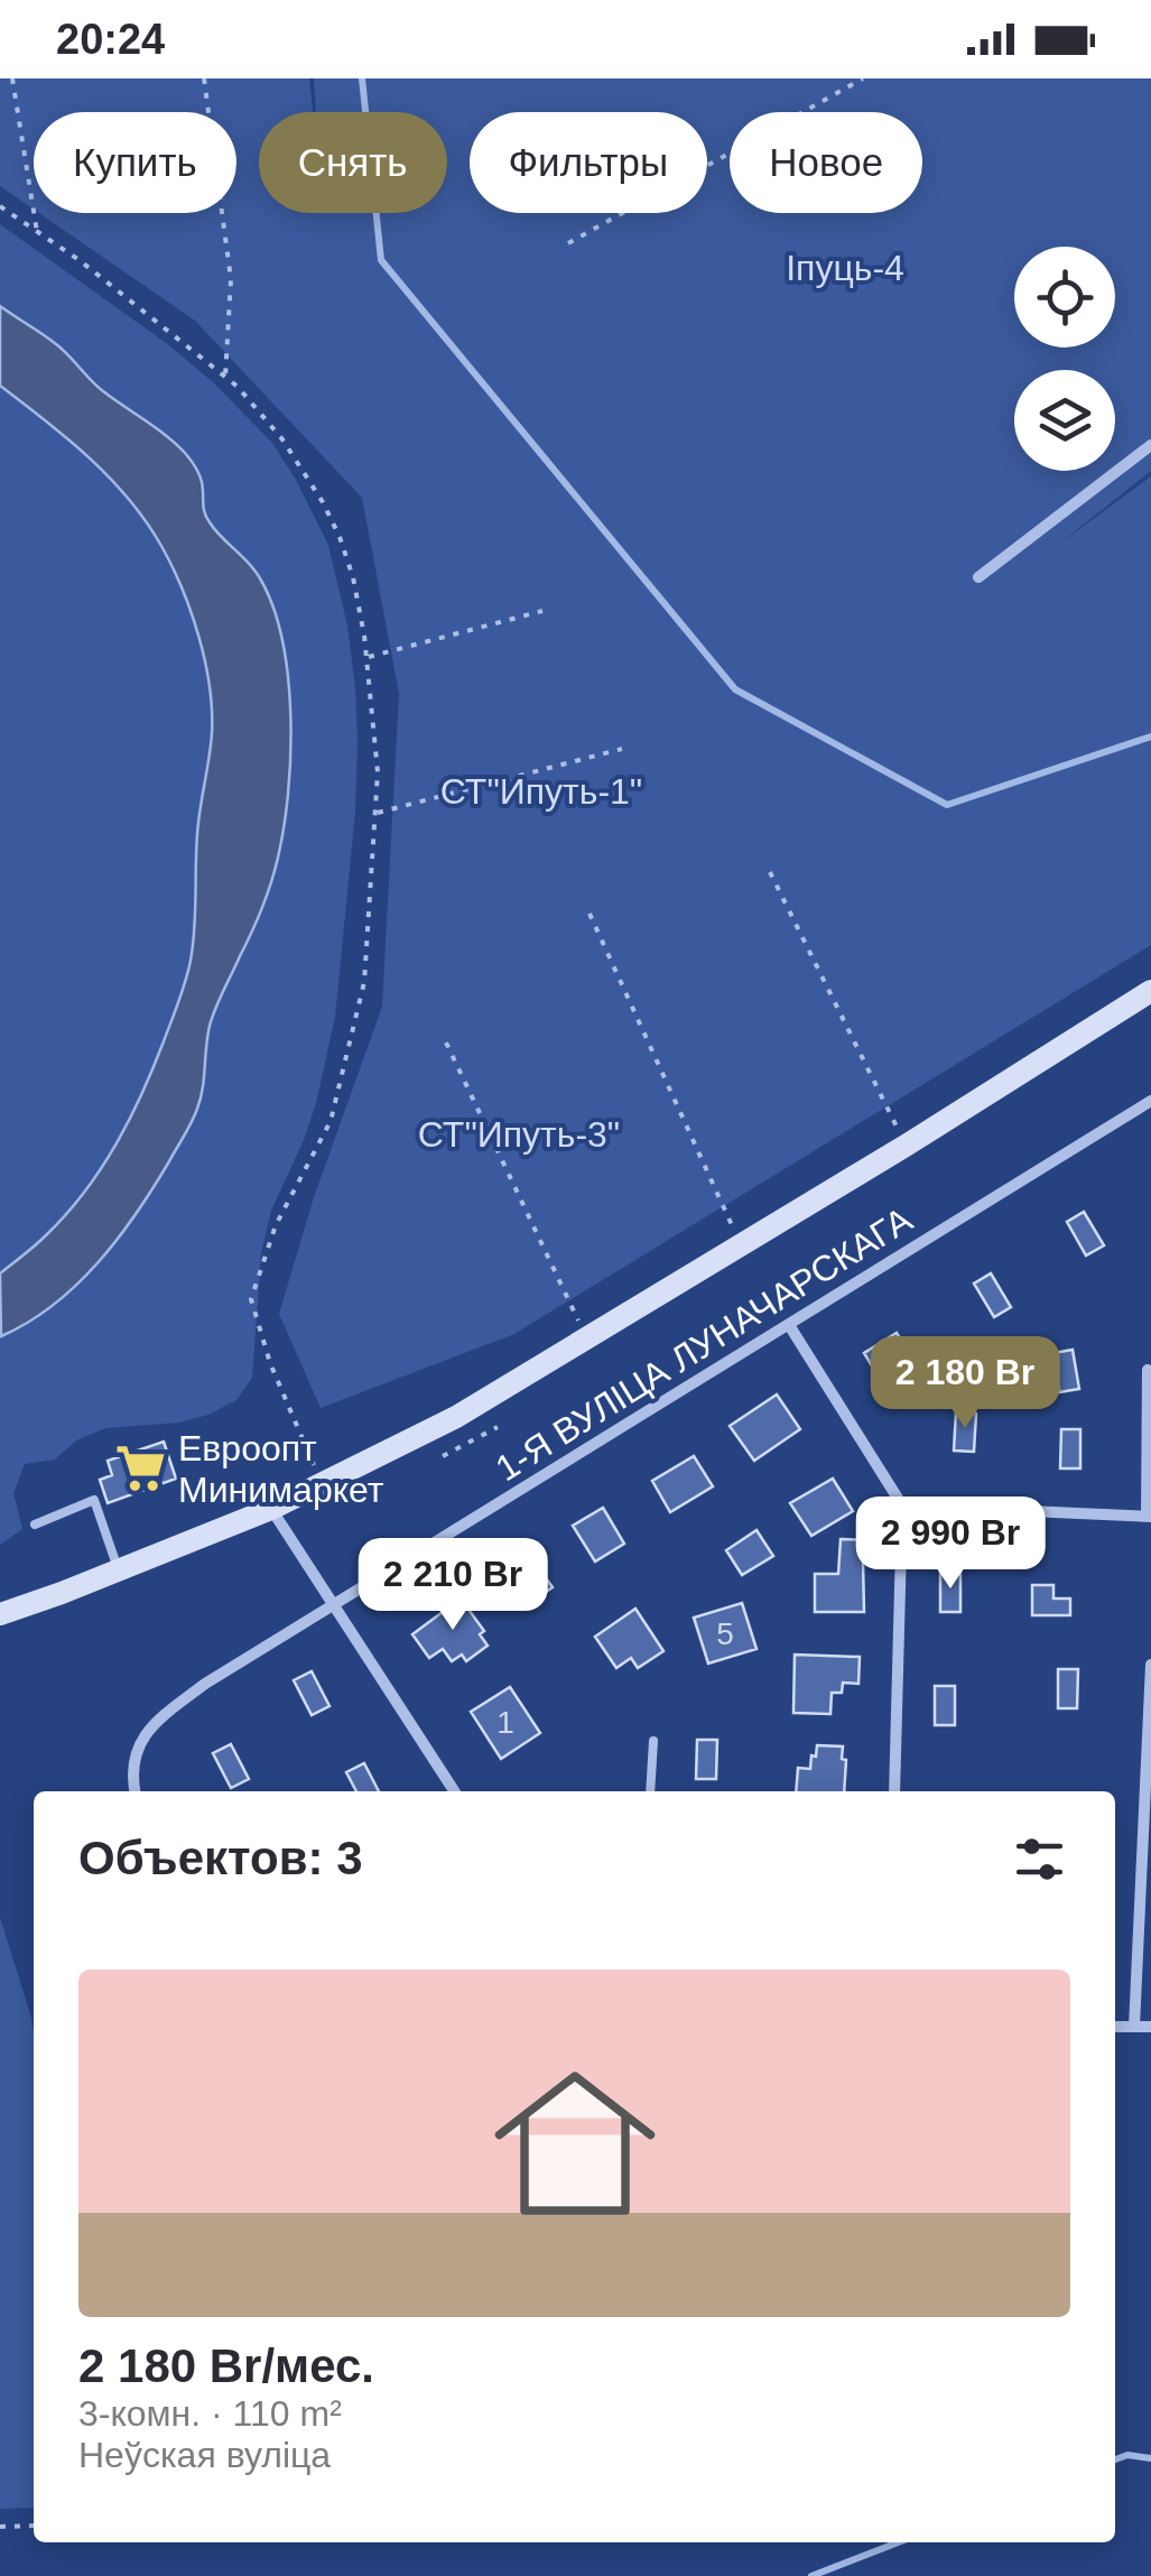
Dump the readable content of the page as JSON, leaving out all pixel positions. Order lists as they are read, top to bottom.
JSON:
{
  "streets": {
    "street": ["1-Я ВУЛІЦА ЛУНАЧАРСКАГА"]
  },
  "parks": ["Іпуць-4", "СТ\"Ипуть-1\"", "СТ\"Ипуть-3\""],
  "places": {
    "supermarket": ["Евроопт Минимаркет"]
  },
  "house_numbers": ["5", "1"],
  "page": {
    "status": "20:24",
    "chip": [
      "Купить",
      "Снять",
      "Фильтры",
      "Новое"
    ],
    "price": ["2 180 Br", "2 990 Br", "2 210 Br"],
    "heading": "Объектов: 3",
    "list": [
      {
        "name": "2 180 Br/мес.",
        "note": "3-комн. · 110 m² · Неўская вуліца"
      }
    ]
  }
}
